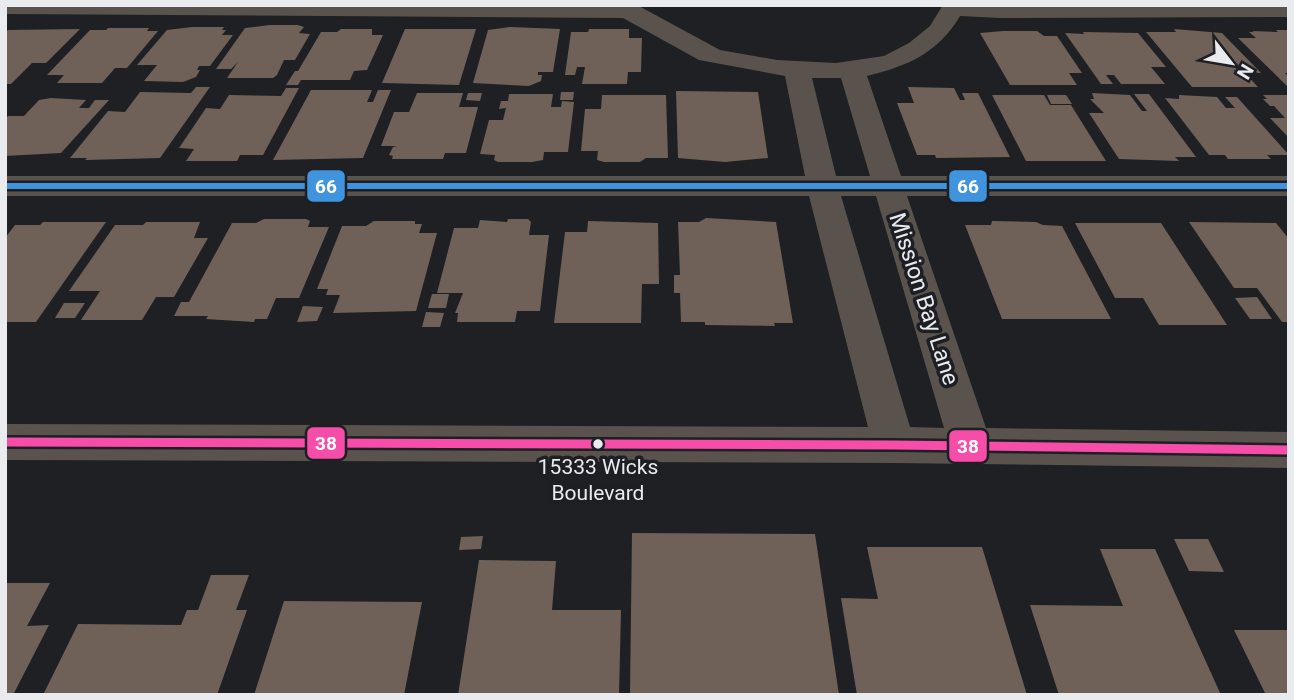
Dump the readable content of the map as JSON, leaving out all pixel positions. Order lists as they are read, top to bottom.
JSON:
{
  "streets": {
    "street": ["Mission Bay Lane"]
  },
  "places": ["15333 Wicks Boulevard"],
  "lines": ["transit line 66", "transit line 38"],
  "north": "bottom right"
}
